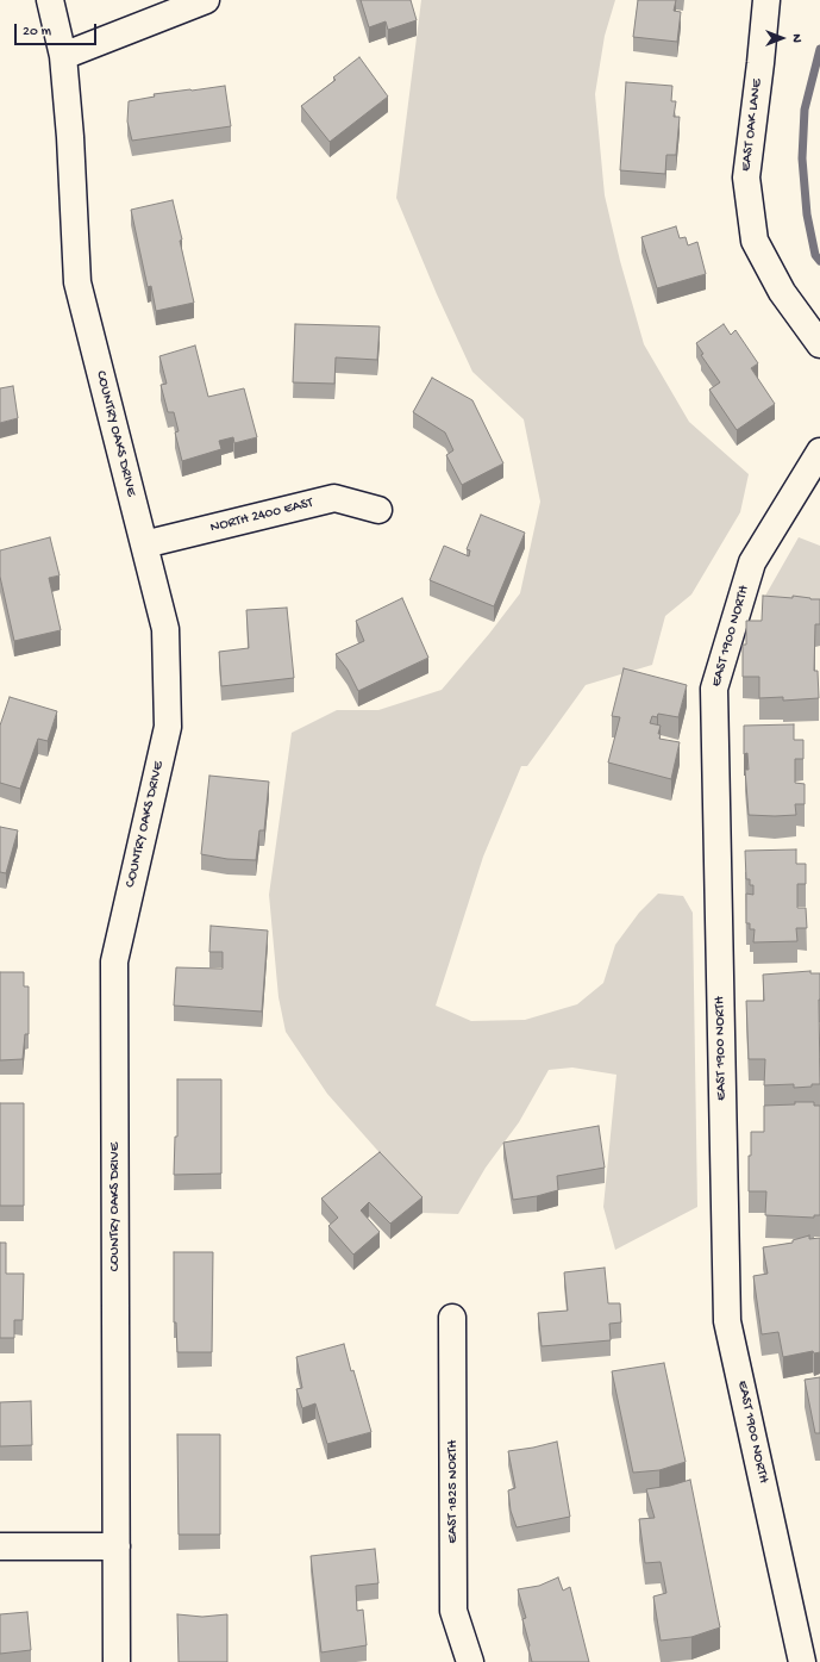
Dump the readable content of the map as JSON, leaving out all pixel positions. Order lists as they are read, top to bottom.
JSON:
{
  "streets": {
    "street": [
      "EAST OAK LANE",
      "COUNTRY OAKS DRIVE",
      "NORTH 2400 EAST",
      "EAST 1900 NORTH",
      "EAST 1825 NORTH"
    ]
  },
  "crossings": [
    ["COUNTRY OAKS DRIVE", "NORTH 2400 EAST"]
  ],
  "scale_bar": "20 m",
  "north": "right"
}
